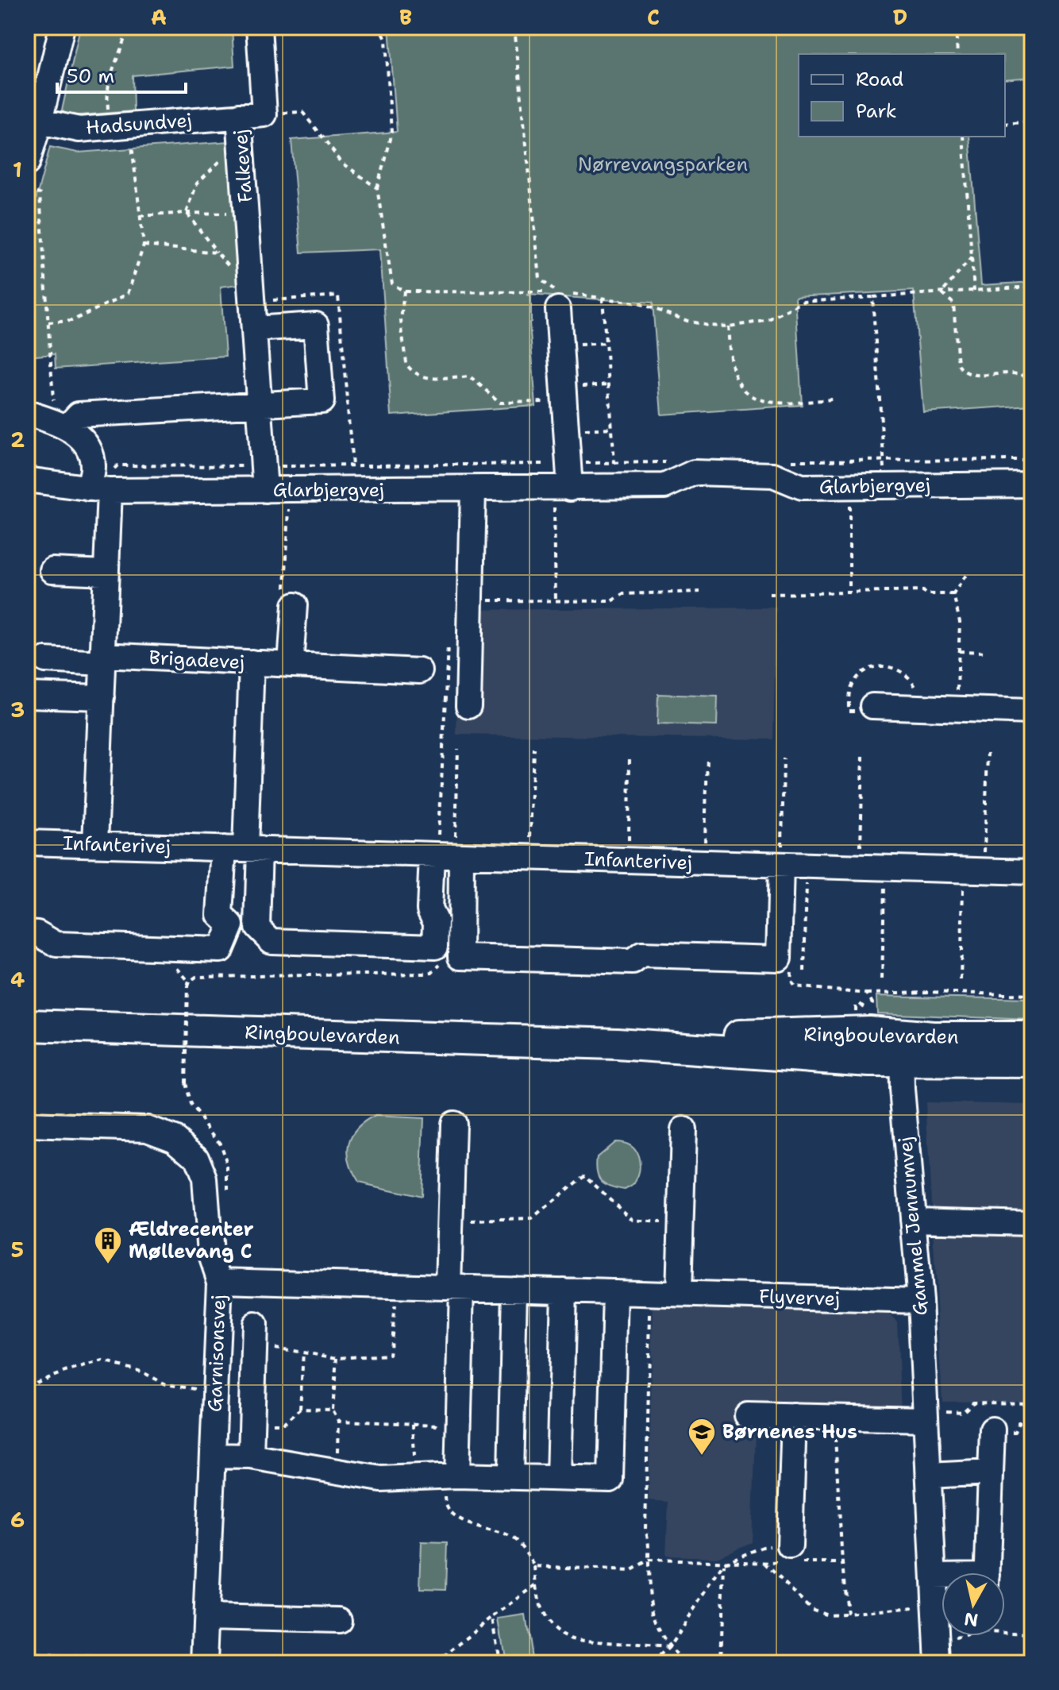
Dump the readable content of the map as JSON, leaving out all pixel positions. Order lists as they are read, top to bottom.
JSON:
{
  "streets": {
    "main road": ["Ringboulevarden"],
    "street": [
      "Hadsundvej",
      "Falkevej",
      "Glarbjergvej",
      "Brigadevej",
      "Infanterivej",
      "Gammel Jennumvej",
      "Flyvervej",
      "Garnisonsvej"
    ]
  },
  "crossings": [
    ["Hadsundvej", "Falkevej"],
    ["Falkevej", "Glarbjergvej"],
    ["Ringboulevarden", "Gammel Jennumvej"],
    ["Gammel Jennumvej", "Flyvervej"],
    ["Flyvervej", "Garnisonsvej"]
  ],
  "parks": ["Nørrevangsparken"],
  "places": {
    "building": ["Ældrecenter Møllevang C"],
    "school or university": ["Børnenes Hus"]
  },
  "legend": ["Road", "Park"],
  "scale_bar": "50 m",
  "north": "bottom",
  "grid": {
    "columns": [
      "A",
      "B",
      "C",
      "D"
    ],
    "rows": [
      "1",
      "2",
      "3",
      "4",
      "5",
      "6"
    ]
  }
}
